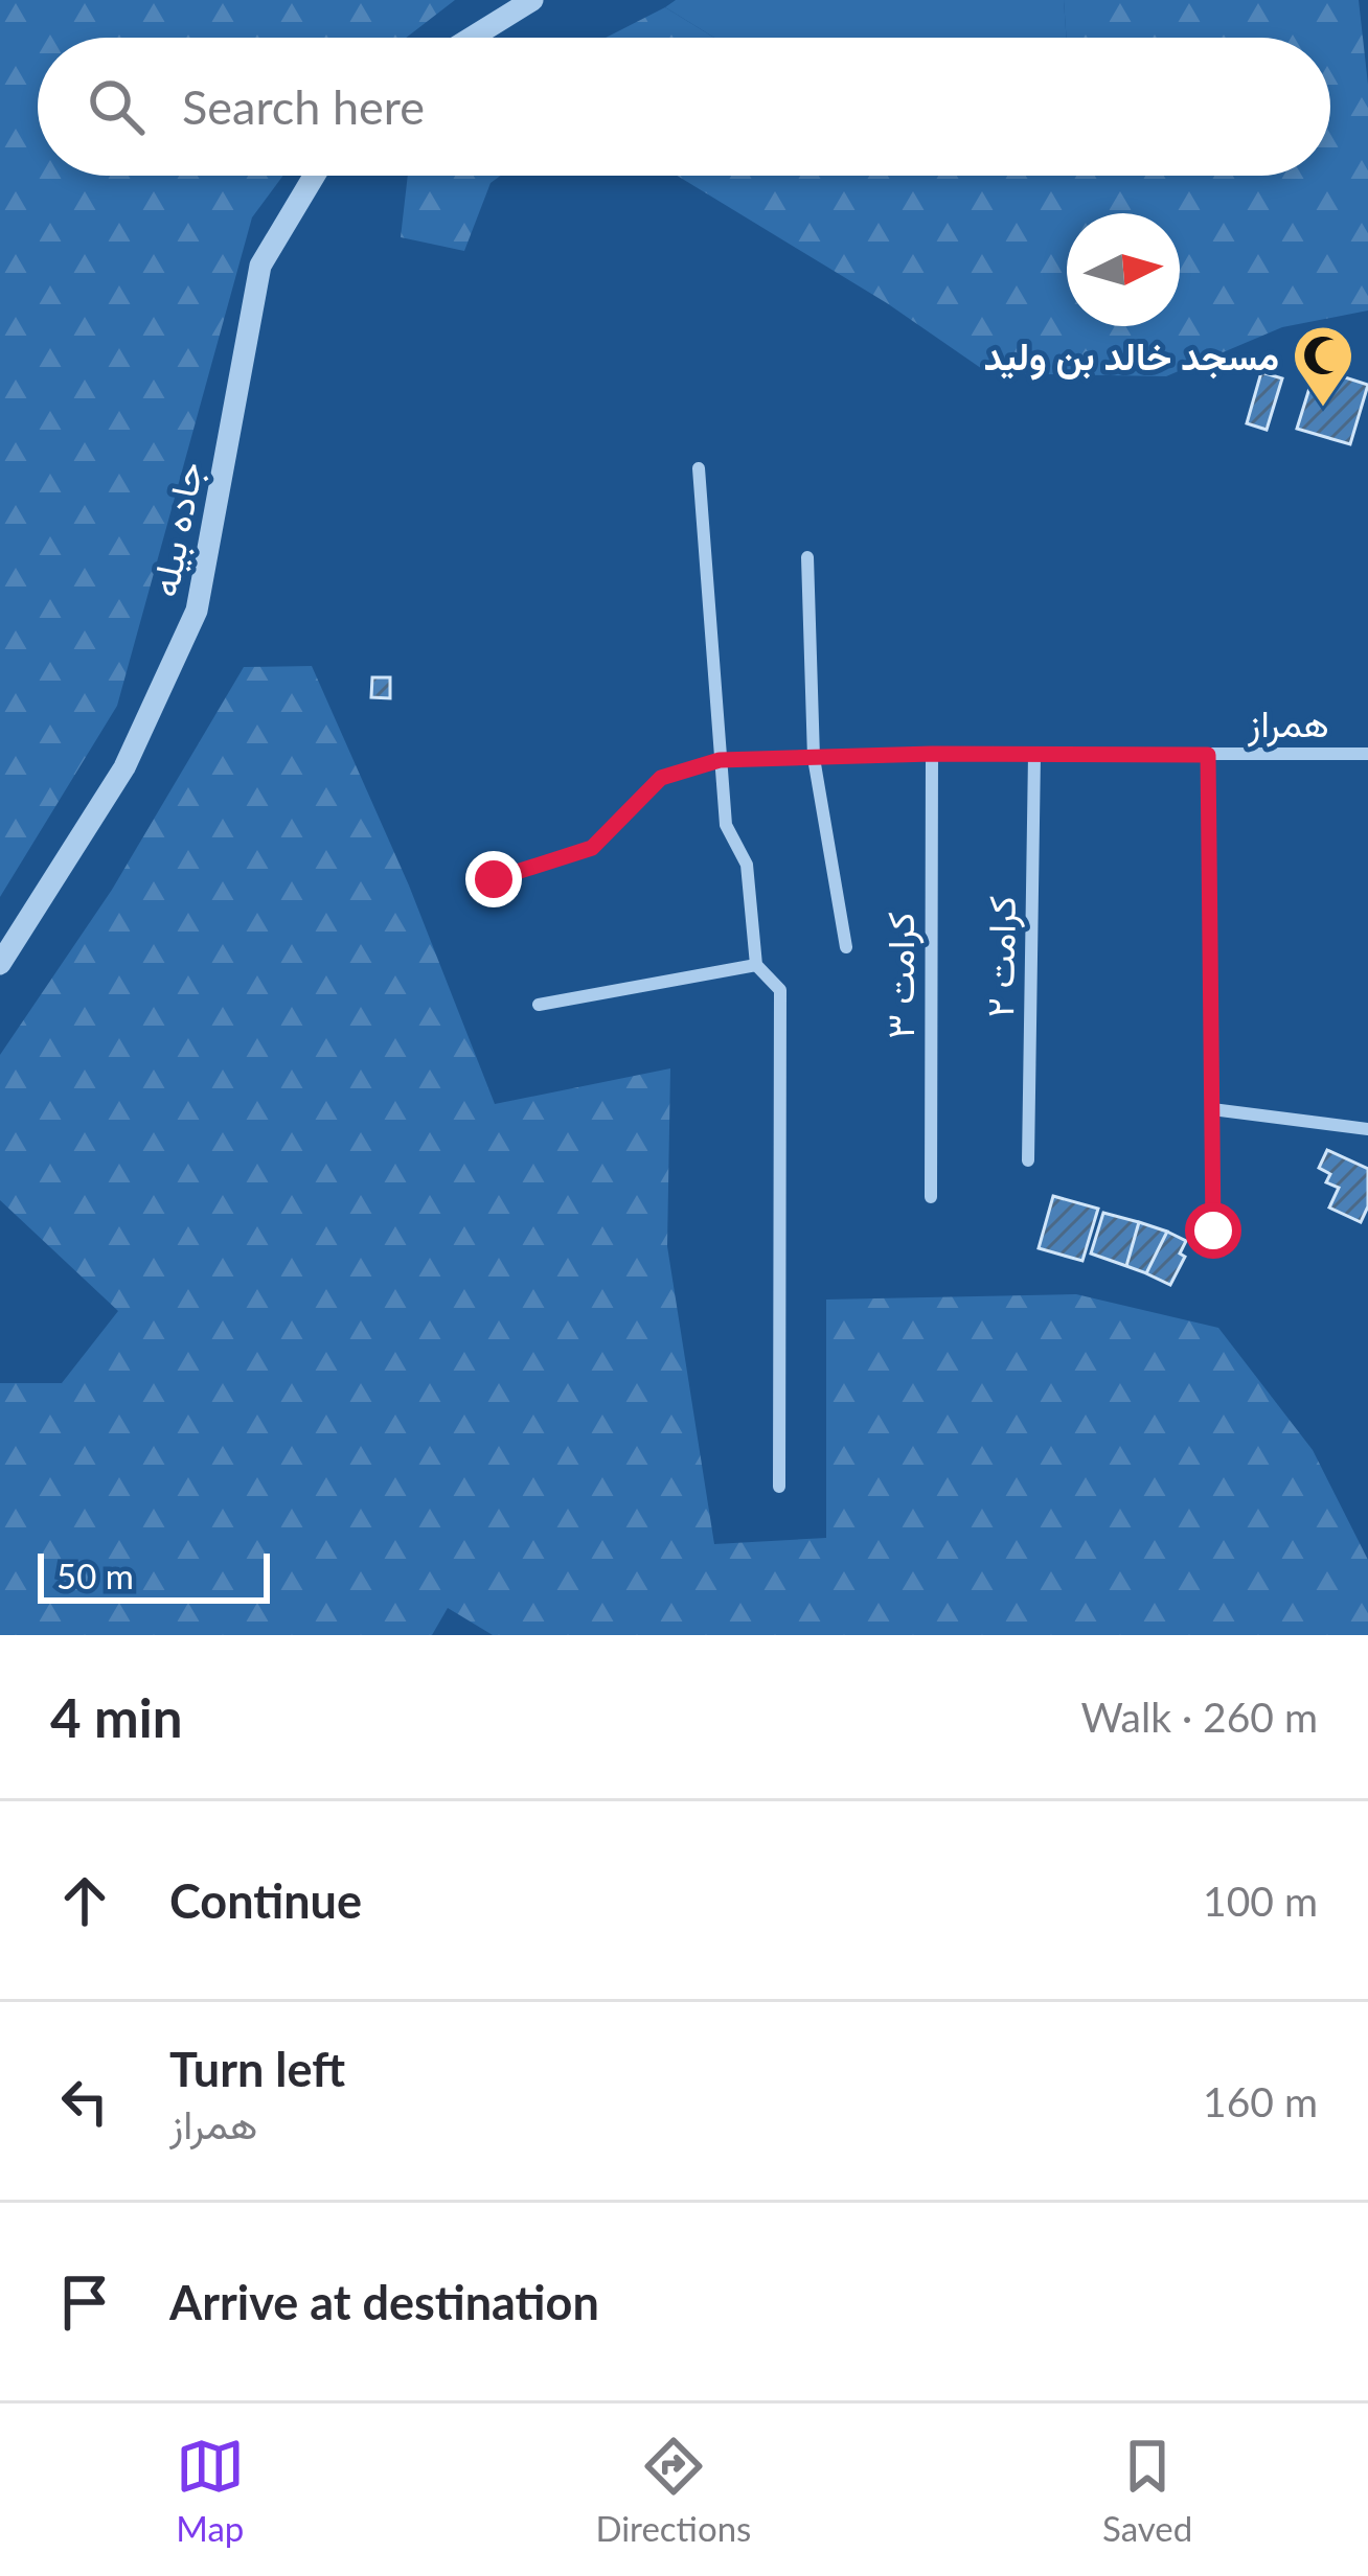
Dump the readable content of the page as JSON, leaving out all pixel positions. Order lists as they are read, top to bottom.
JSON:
{
  "streets": {
    "street": [
      "جاده بیله",
      "همراز",
      "کرامت ۲",
      "کرامت ۳"
    ]
  },
  "crossings": [
    ["همراز", "کرامت ۲"],
    ["همراز", "کرامت ۳"]
  ],
  "places": {
    "mosque": ["مسجد خالد بن ولید"]
  },
  "scale_bar": "50 m",
  "north": "right",
  "page": {
    "search": "Search here",
    "scale": "50 m",
    "heading": ["4 min", "Walk · 260 m"],
    "list": [
      ["Continue", "100 m"],
      ["Turn left", "همراز", "160 m"],
      "Arrive at destination"
    ],
    "nav": ["Map", "Directions", "Saved"]
  }
}
